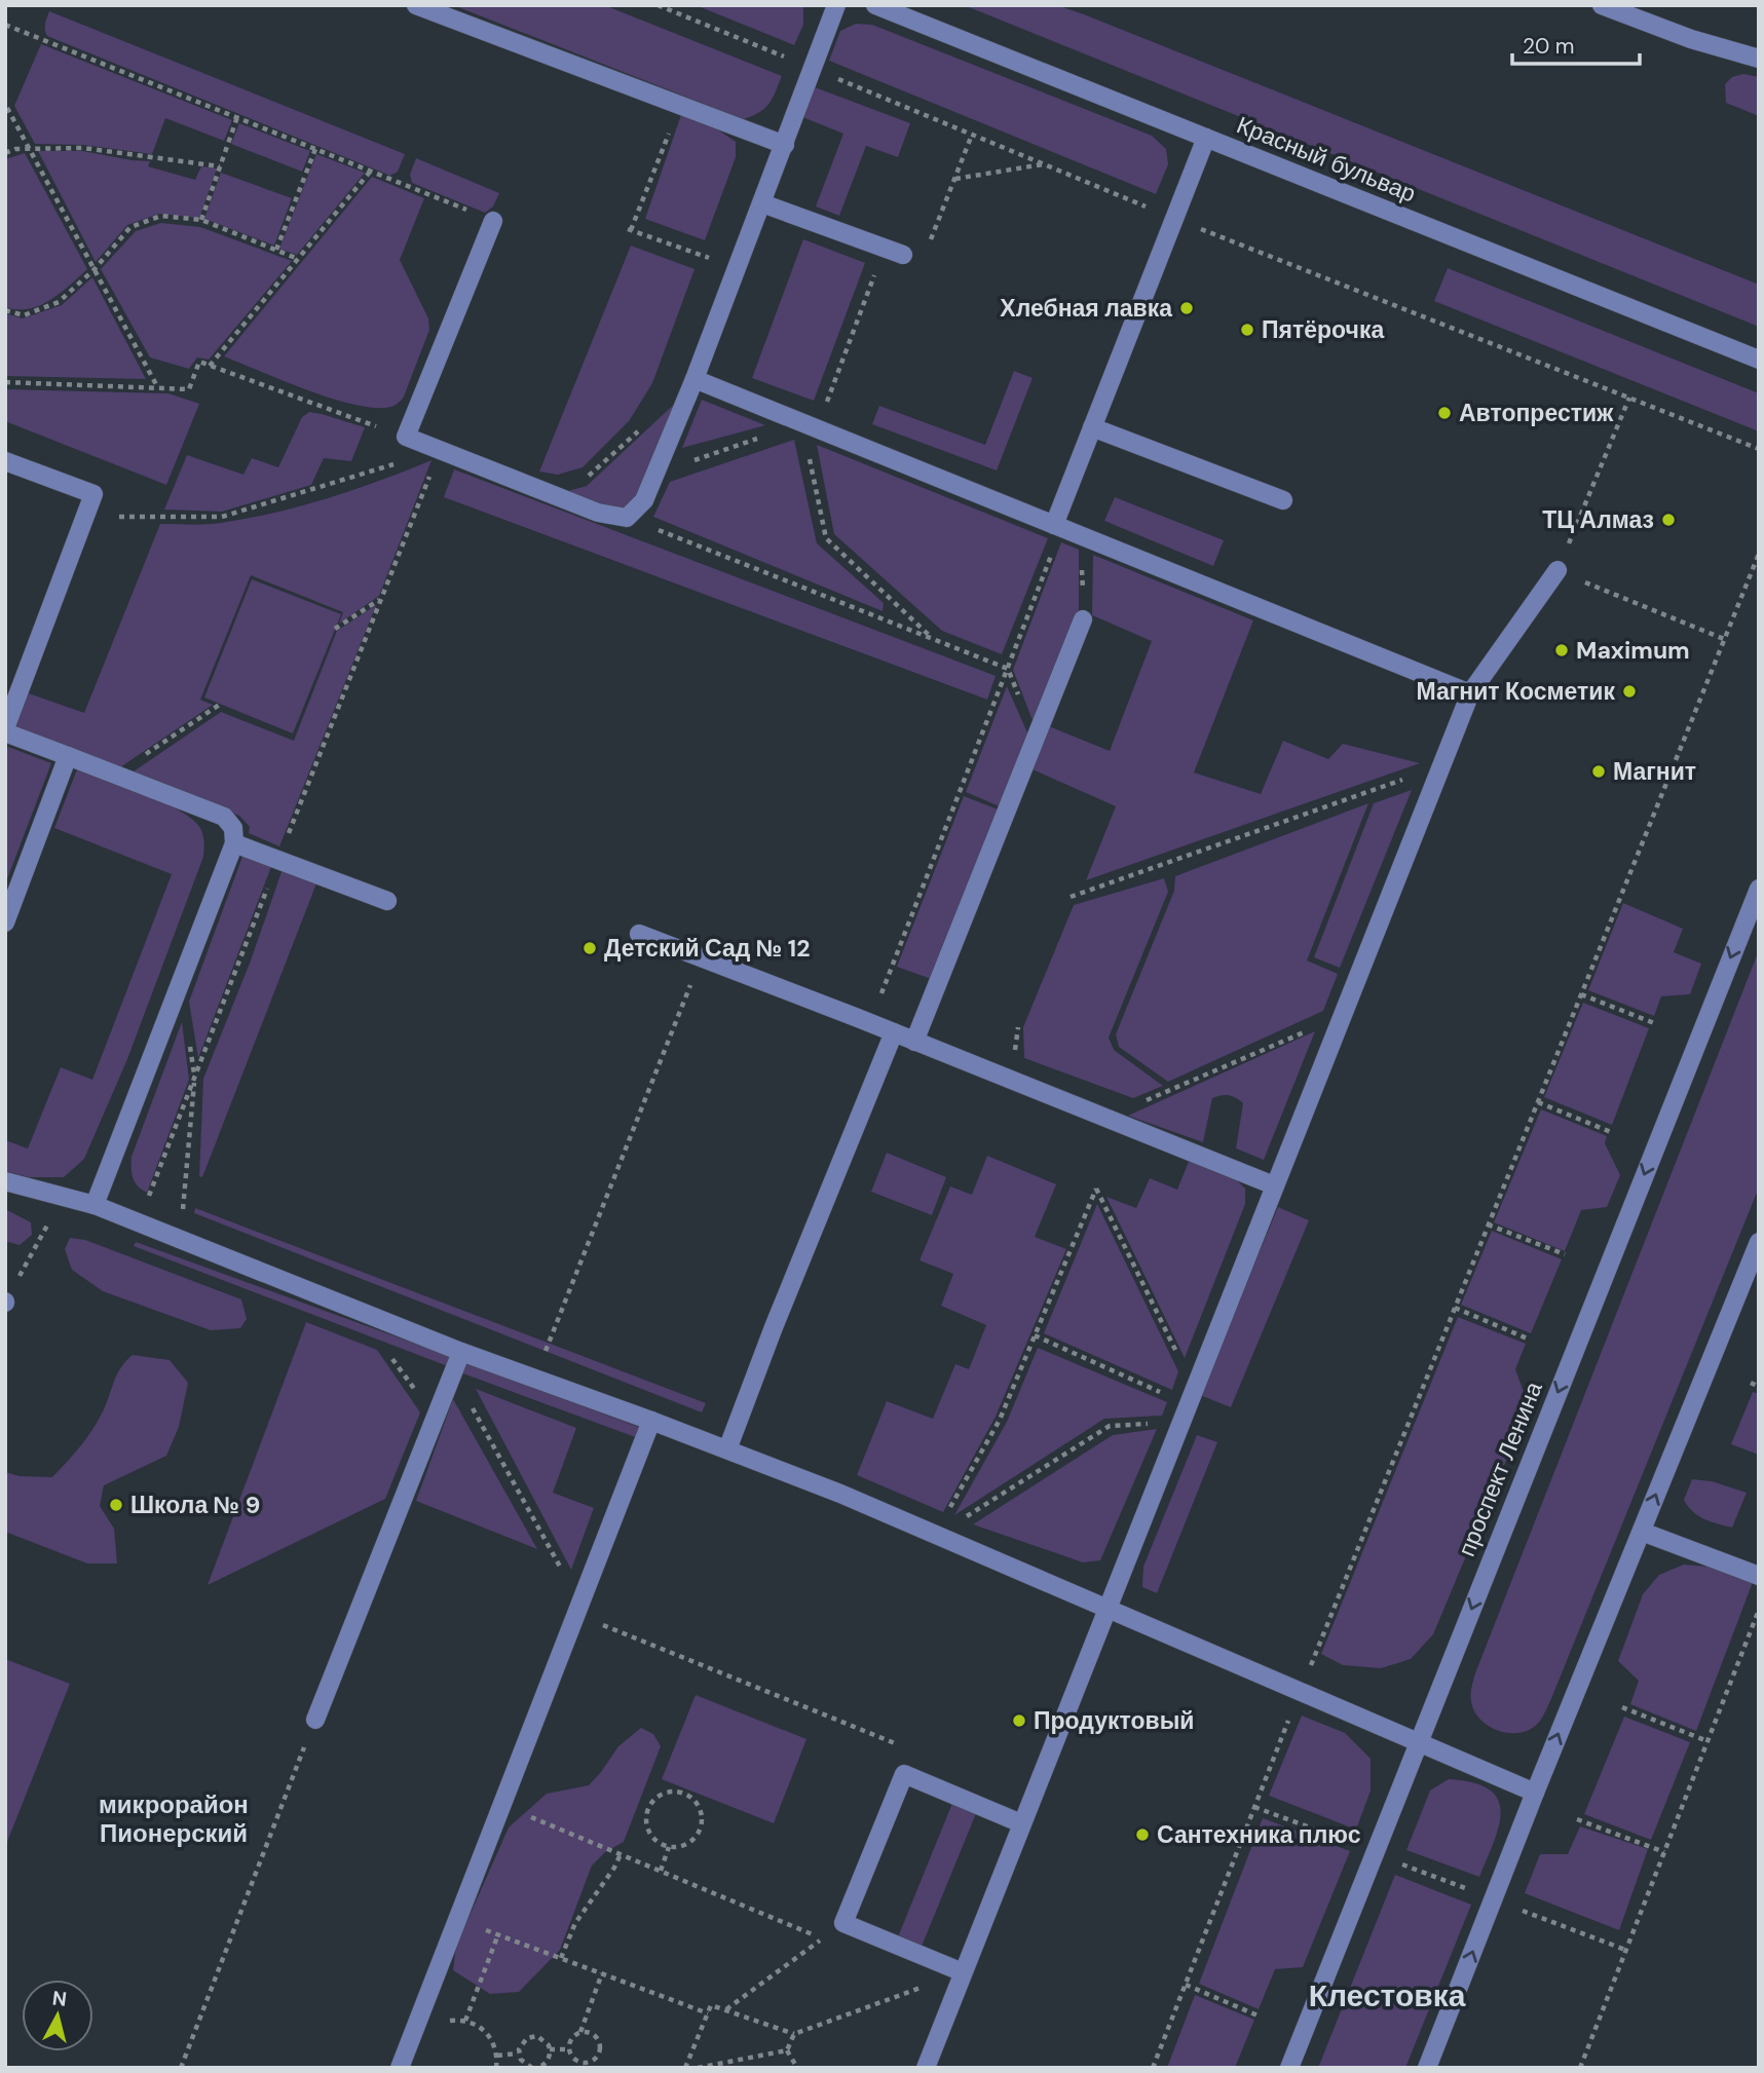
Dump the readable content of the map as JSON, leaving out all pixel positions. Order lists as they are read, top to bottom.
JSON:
{
  "streets": {
    "street": ["Красный бульвар", "проспект Ленина"]
  },
  "districts": ["микрорайон Пионерский", "Клестовка"],
  "places": [
    "Хлебная лавка",
    "Пятёрочка",
    "Автопрестиж",
    "ТЦ Алмаз",
    "Maximum",
    "Магнит Косметик",
    "Магнит",
    "Детский Сад № 12",
    "Школа № 9",
    "Продуктовый",
    "Сантехника плюс"
  ],
  "scale_bar": "20 m",
  "north": "top"
}
